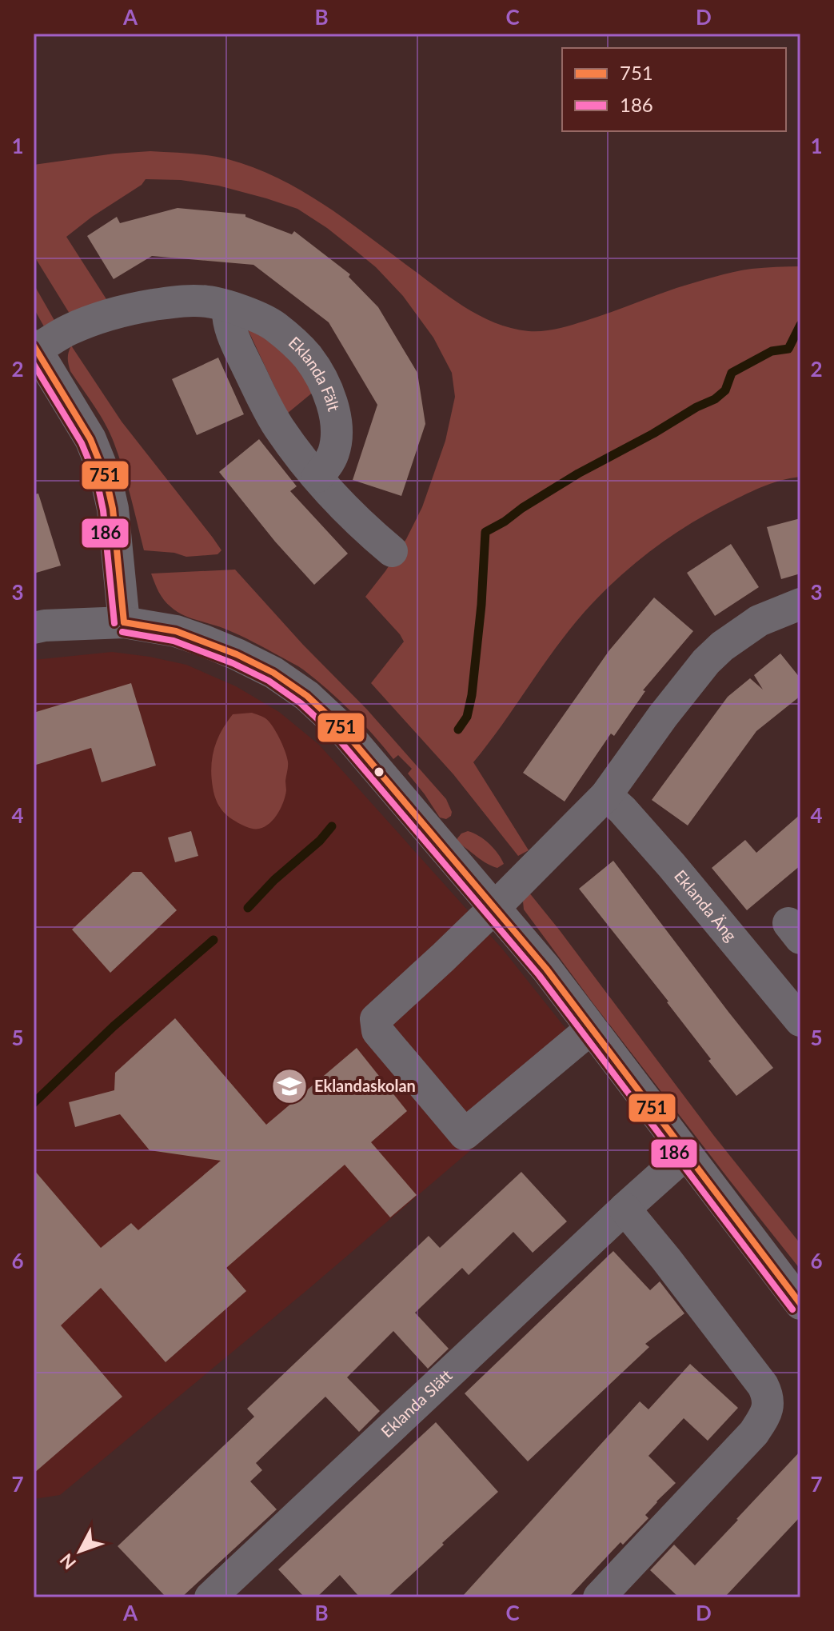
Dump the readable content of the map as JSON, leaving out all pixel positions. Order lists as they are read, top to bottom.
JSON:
{
  "streets": {
    "street": ["Eklanda Fält", "Eklanda Äng", "Eklanda Slätt"]
  },
  "places": {
    "school or university": ["Eklandaskolan"]
  },
  "lines": ["transit line 751", "transit line 186"],
  "legend": ["751", "186"],
  "north": "bottom left",
  "grid": {
    "columns": [
      "A",
      "B",
      "C",
      "D"
    ],
    "rows": [
      "1",
      "2",
      "3",
      "4",
      "5",
      "6",
      "7"
    ]
  }
}
